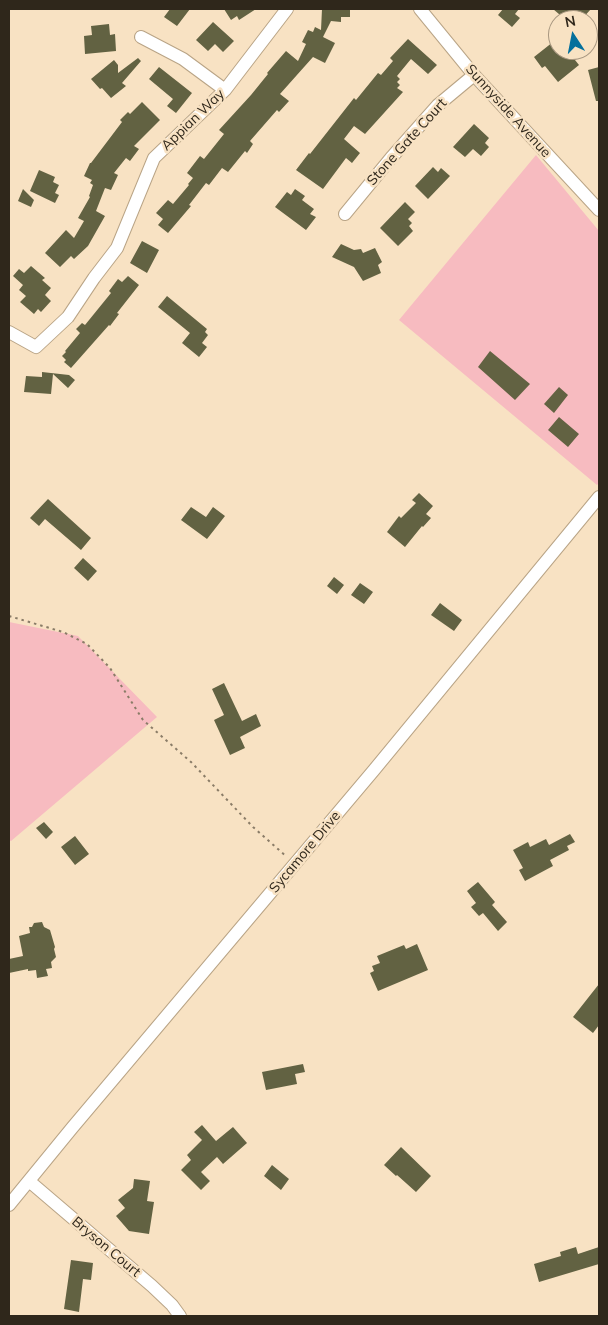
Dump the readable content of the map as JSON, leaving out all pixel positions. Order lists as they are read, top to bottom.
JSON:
{
  "streets": {
    "street": [
      "Sunnyside Avenue",
      "Appian Way",
      "Stone Gate Court",
      "Sycamore Drive",
      "Bryson Court"
    ]
  },
  "crossings": [
    ["Sunnyside Avenue", "Stone Gate Court"],
    ["Sycamore Drive", "Bryson Court"]
  ],
  "north": "top"
}
